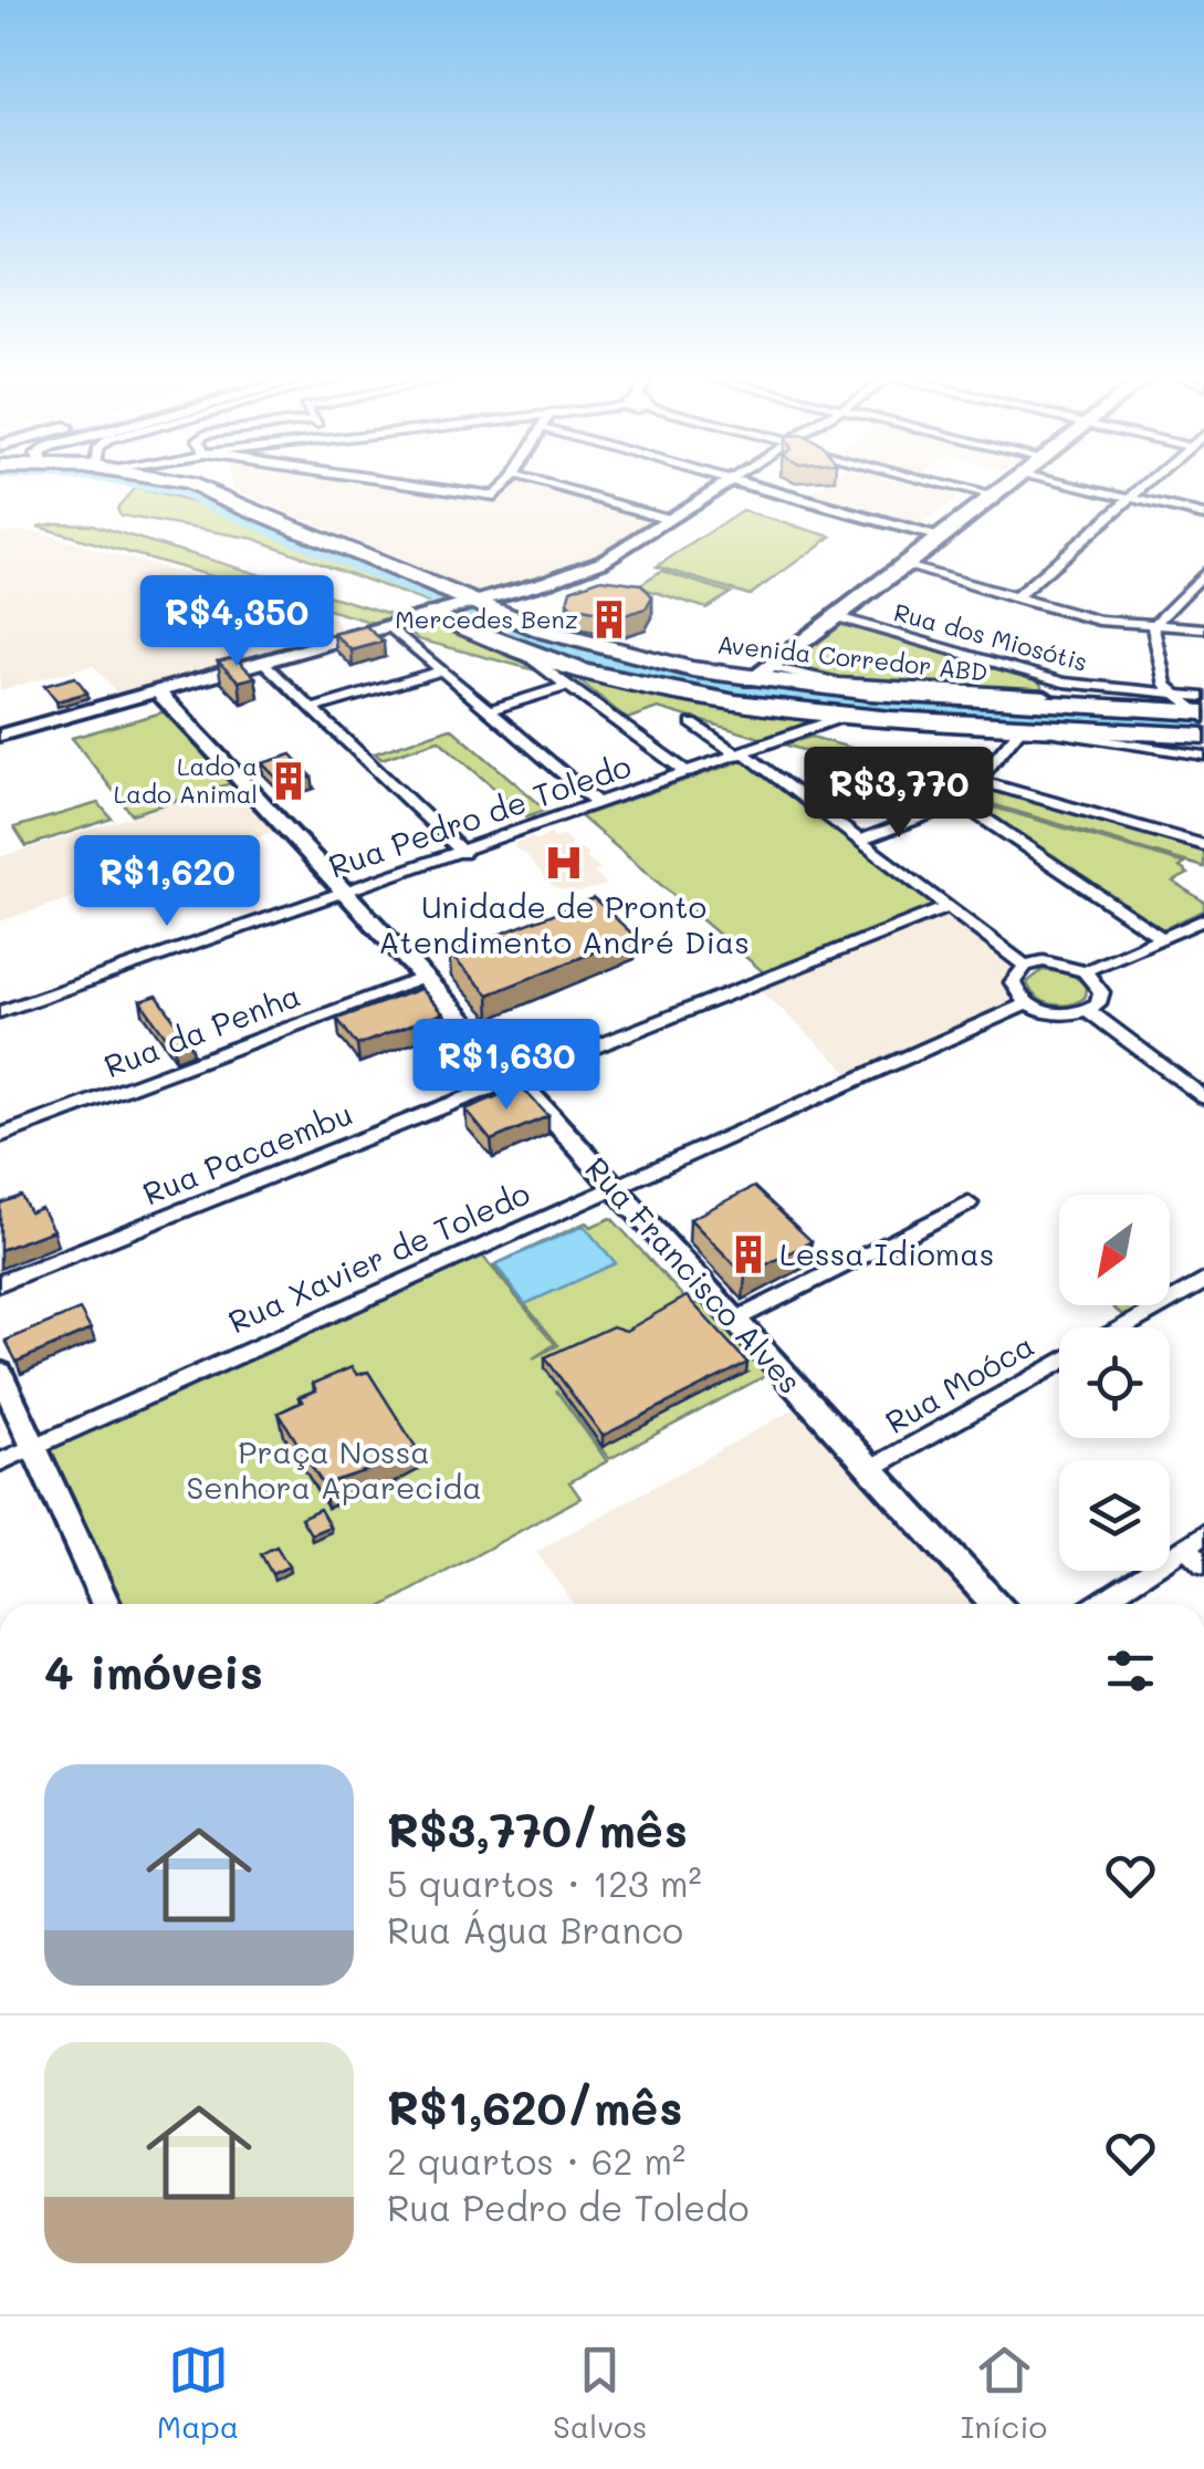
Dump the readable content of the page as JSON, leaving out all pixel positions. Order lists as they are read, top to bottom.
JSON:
{
  "streets": {
    "highway": ["Avenida Corredor ABD"],
    "street": [
      "Rua dos Miosótis",
      "Rua Pedro de Toledo",
      "Rua da Penha",
      "Rua Pacaembu",
      "Rua Xavier de Toledo",
      "Rua Francisco Alves",
      "Rua Moóca"
    ]
  },
  "crossings": [
    ["Avenida Corredor ABD", "Rua Pedro de Toledo"],
    ["Rua Pedro de Toledo", "Rua Francisco Alves"],
    ["Rua da Penha", "Rua Francisco Alves"],
    ["Rua Pacaembu", "Rua Francisco Alves"],
    ["Rua Xavier de Toledo", "Rua Francisco Alves"],
    ["Rua Francisco Alves", "Rua Moóca"]
  ],
  "parks": ["Praça Nossa Senhora Aparecida"],
  "places": {
    "building": ["Mercedes Benz", "Lado a Lado Animal", "Lessa Idiomas"],
    "hospital": ["Unidade de Pronto Atendimento André Dias"]
  },
  "north": "bottom left",
  "page": {
    "price": [
      "R$4,350",
      "R$3,770",
      "R$1,620",
      "R$1,630"
    ],
    "heading": "4 imóveis",
    "list": [
      {
        "name": "R$3,770/mês",
        "note": "5 quartos · 123 m² · Rua Água Branco"
      },
      {
        "name": "R$1,620/mês",
        "note": "2 quartos · 62 m² · Rua Pedro de Toledo"
      }
    ],
    "tabs": ["Mapa", "Salvos", "Início"]
  }
}
